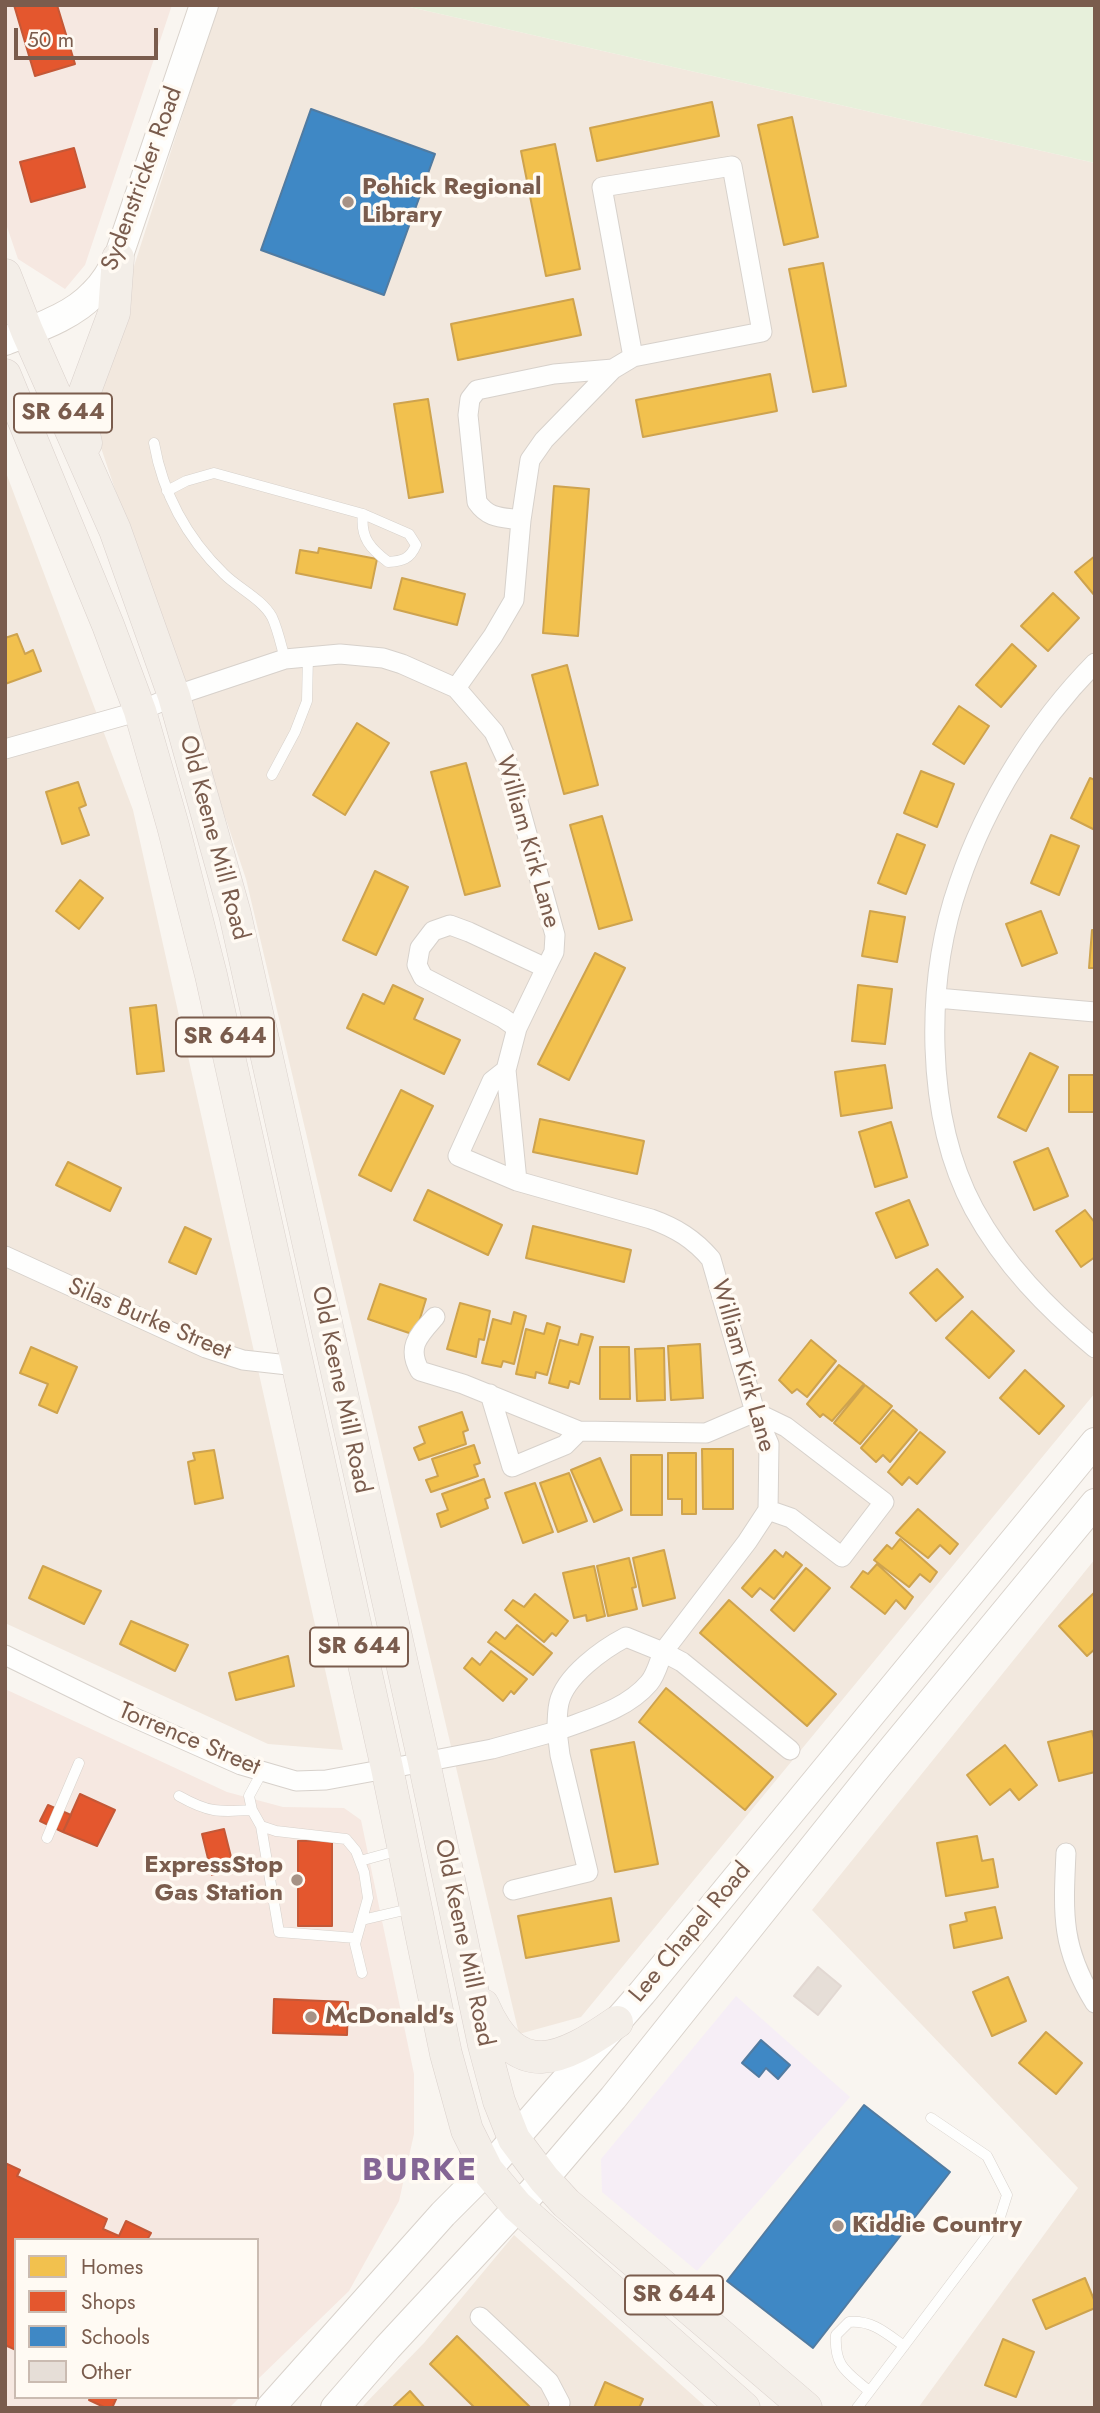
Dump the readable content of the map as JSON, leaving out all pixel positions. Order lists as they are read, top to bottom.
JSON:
{
  "streets": {
    "main road": [
      "Sydenstricker Road",
      "SR 644",
      "Old Keene Mill Road",
      "Lee Chapel Road"
    ],
    "street": ["William Kirk Lane", "Silas Burke Street", "Torrence Street"]
  },
  "crossings": [
    ["Sydenstricker Road", "Old Keene Mill Road"],
    ["Old Keene Mill Road", "Silas Burke Street"],
    ["Old Keene Mill Road", "Torrence Street"],
    ["Old Keene Mill Road", "Lee Chapel Road"]
  ],
  "districts": ["BURKE"],
  "places": [
    "Pohick Regional Library",
    "ExpressStop Gas Station",
    "McDonald's",
    "Kiddie Country"
  ],
  "legend": [
    "Homes",
    "Shops",
    "Schools",
    "Other"
  ],
  "scale_bar": "50 m"
}
